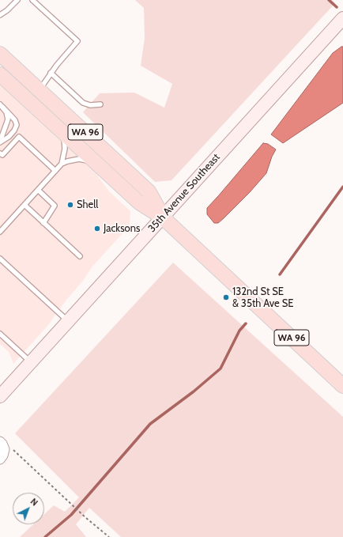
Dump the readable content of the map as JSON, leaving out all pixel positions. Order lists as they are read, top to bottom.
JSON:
{
  "streets": {
    "main road": ["WA 96"],
    "street": ["35th Avenue Southeast"]
  },
  "crossings": [
    ["WA 96", "35th Avenue Southeast"]
  ],
  "places": ["Shell", "Jacksons", "132nd St SE & 35th Ave SE"],
  "north": "top right"
}
